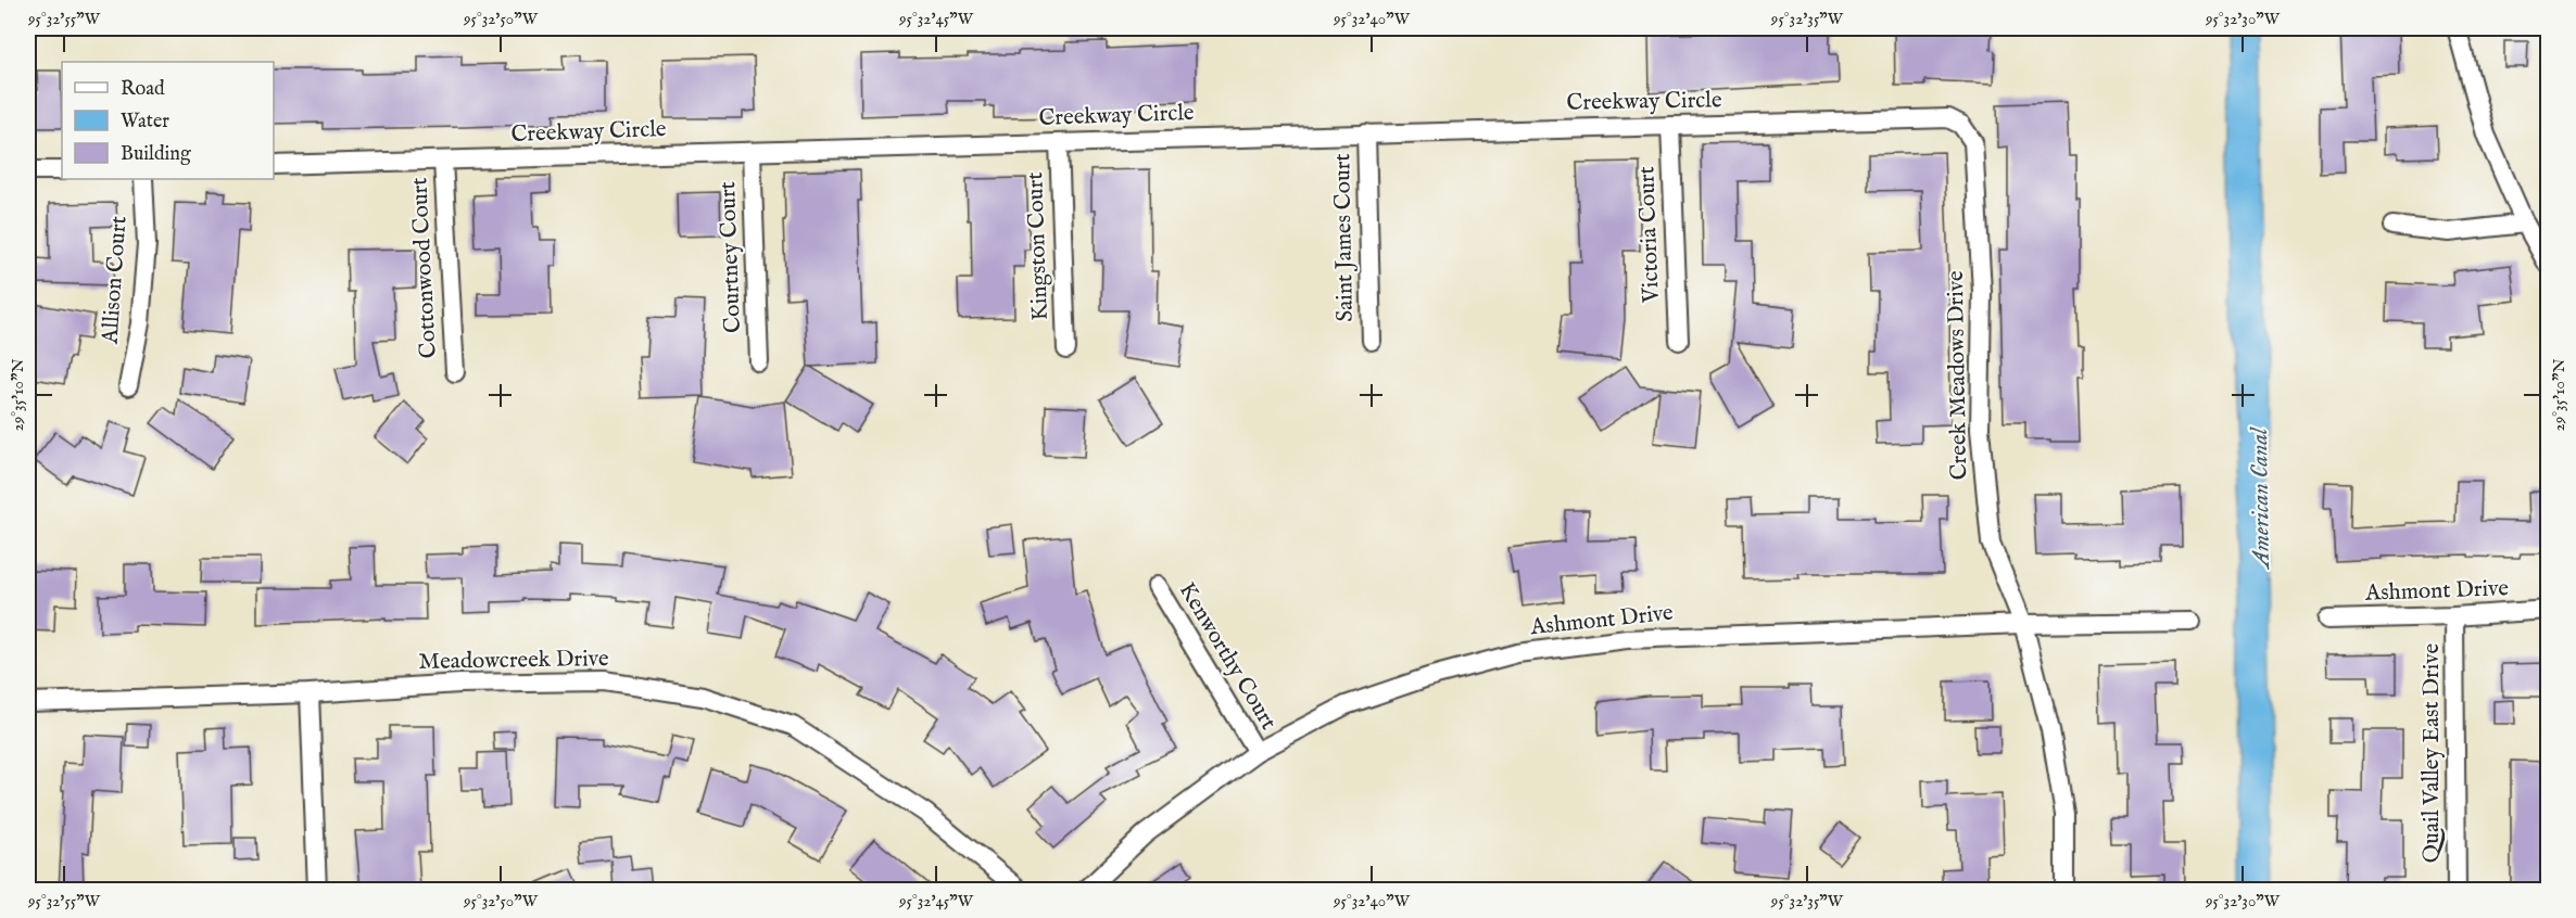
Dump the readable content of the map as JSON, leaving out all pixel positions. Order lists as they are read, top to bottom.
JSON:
{
  "streets": {
    "street": [
      "Creekway Circle",
      "Victoria Court",
      "Saint James Court",
      "Kingston Court",
      "Courtney Court",
      "Cottonwood Court",
      "Allison Court",
      "Creek Meadows Drive",
      "Ashmont Drive",
      "Kenworthy Court",
      "Meadowcreek Drive",
      "Quail Valley East Drive"
    ]
  },
  "crossings": [
    ["Creekway Circle", "Victoria Court"],
    ["Creekway Circle", "Saint James Court"],
    ["Creekway Circle", "Kingston Court"],
    ["Creekway Circle", "Courtney Court"],
    ["Creekway Circle", "Cottonwood Court"],
    ["Creekway Circle", "Creek Meadows Drive"],
    ["Creek Meadows Drive", "Ashmont Drive"],
    ["Ashmont Drive", "Kenworthy Court"],
    ["Ashmont Drive", "Quail Valley East Drive"]
  ],
  "water": ["American Canal"],
  "legend": ["Road", "Water", "Building"],
  "coordinates": [
    "95°32'55\"W",
    "95°32'50\"W",
    "95°32'45\"W",
    "95°32'40\"W",
    "95°32'35\"W",
    "95°32'30\"W",
    "29°35'10\"N"
  ]
}
